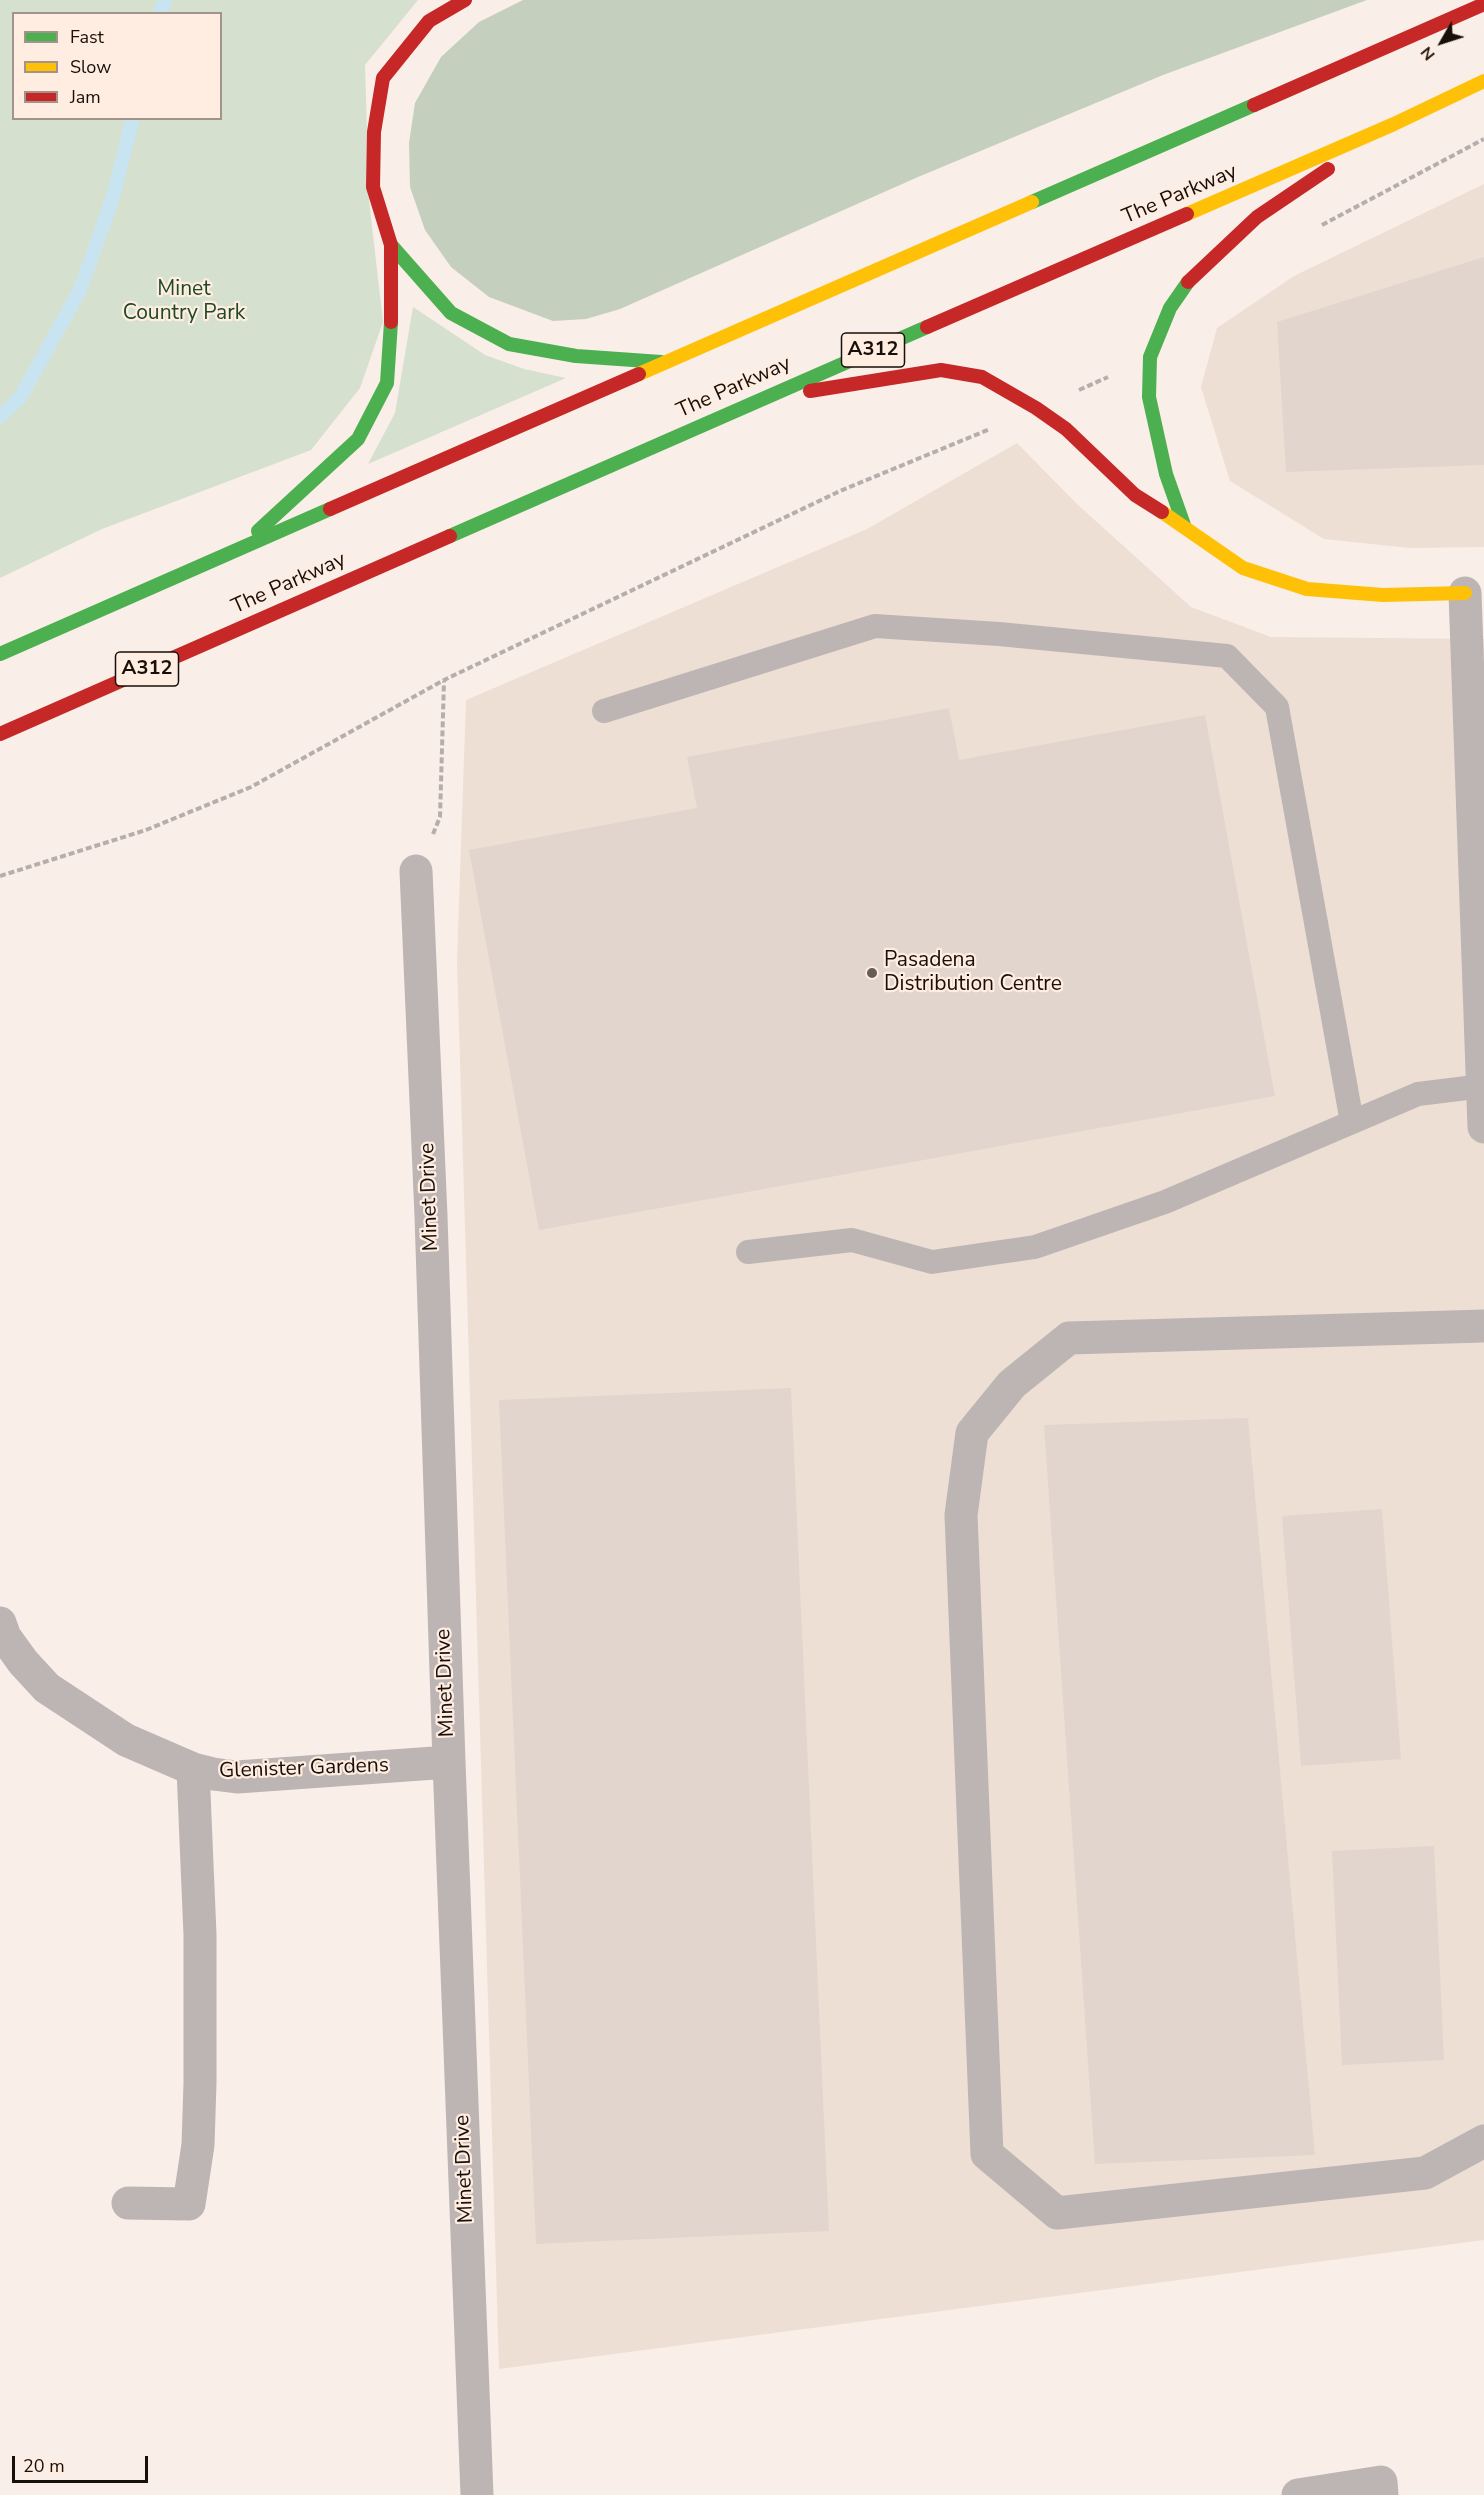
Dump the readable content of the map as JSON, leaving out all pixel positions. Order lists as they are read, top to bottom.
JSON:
{
  "streets": {
    "highway": ["The Parkway", "A312"],
    "street": ["Minet Drive", "Glenister Gardens"]
  },
  "crossings": [
    ["Minet Drive", "Glenister Gardens"]
  ],
  "parks": ["Minet Country Park"],
  "places": ["Pasadena Distribution Centre"],
  "legend": ["Fast", "Slow", "Jam"],
  "scale_bar": "20 m",
  "north": "bottom left"
}
